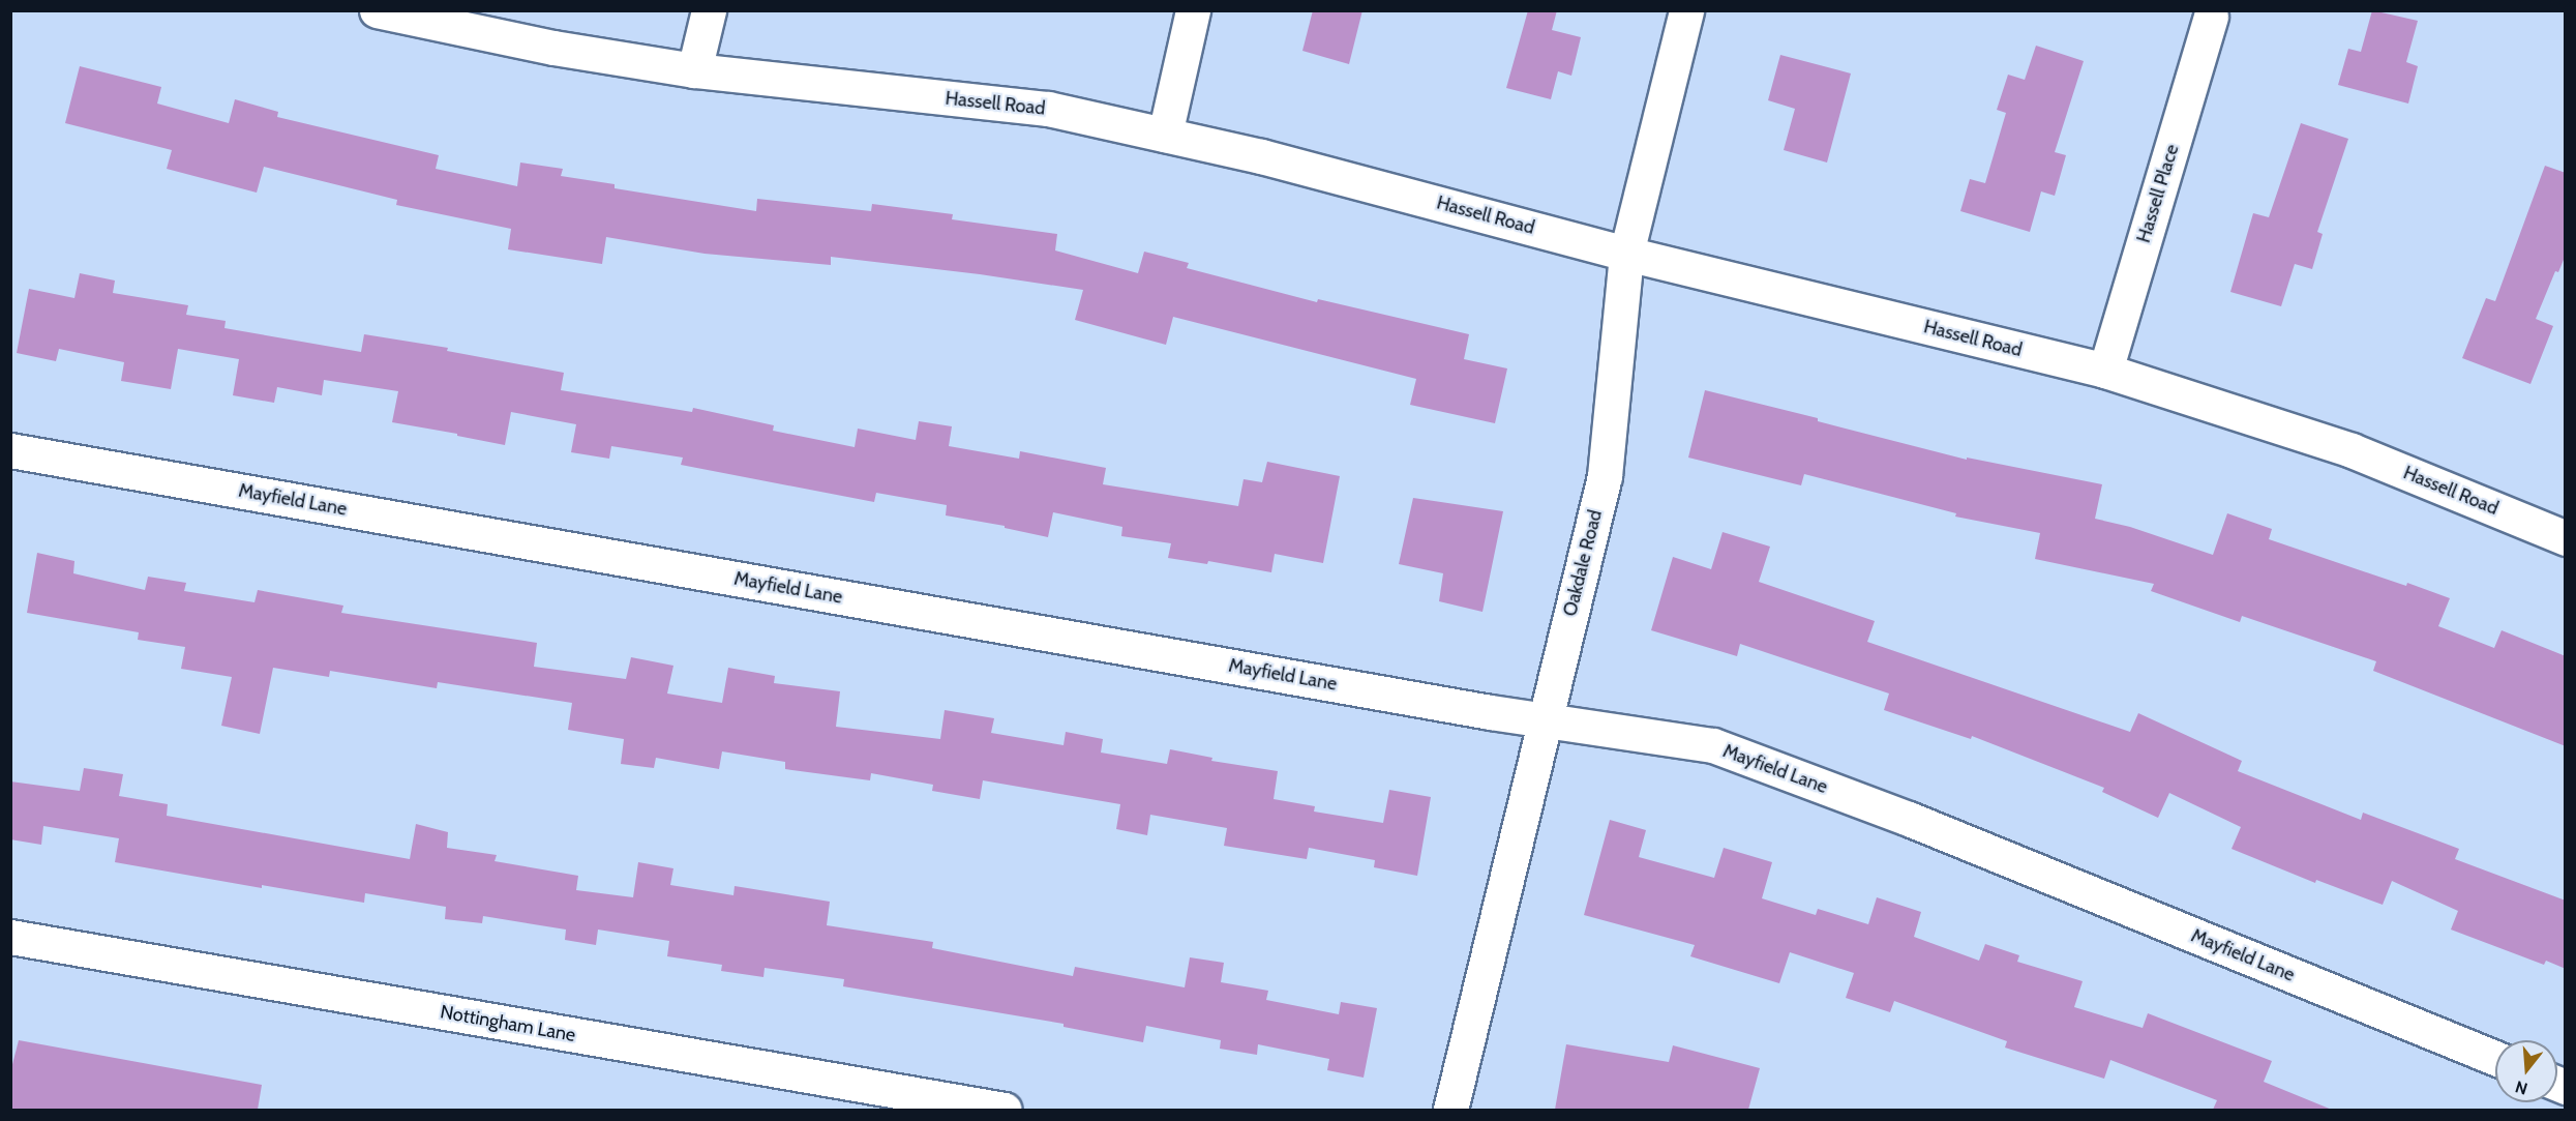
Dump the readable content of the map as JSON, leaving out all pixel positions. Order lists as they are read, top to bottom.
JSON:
{
  "streets": {
    "street": [
      "Hassell Road",
      "Hassell Place",
      "Mayfield Lane",
      "Oakdale Road",
      "Nottingham Lane"
    ]
  },
  "crossings": [
    ["Hassell Road", "Hassell Place"],
    ["Hassell Road", "Oakdale Road"],
    ["Mayfield Lane", "Oakdale Road"]
  ],
  "north": "bottom"
}
